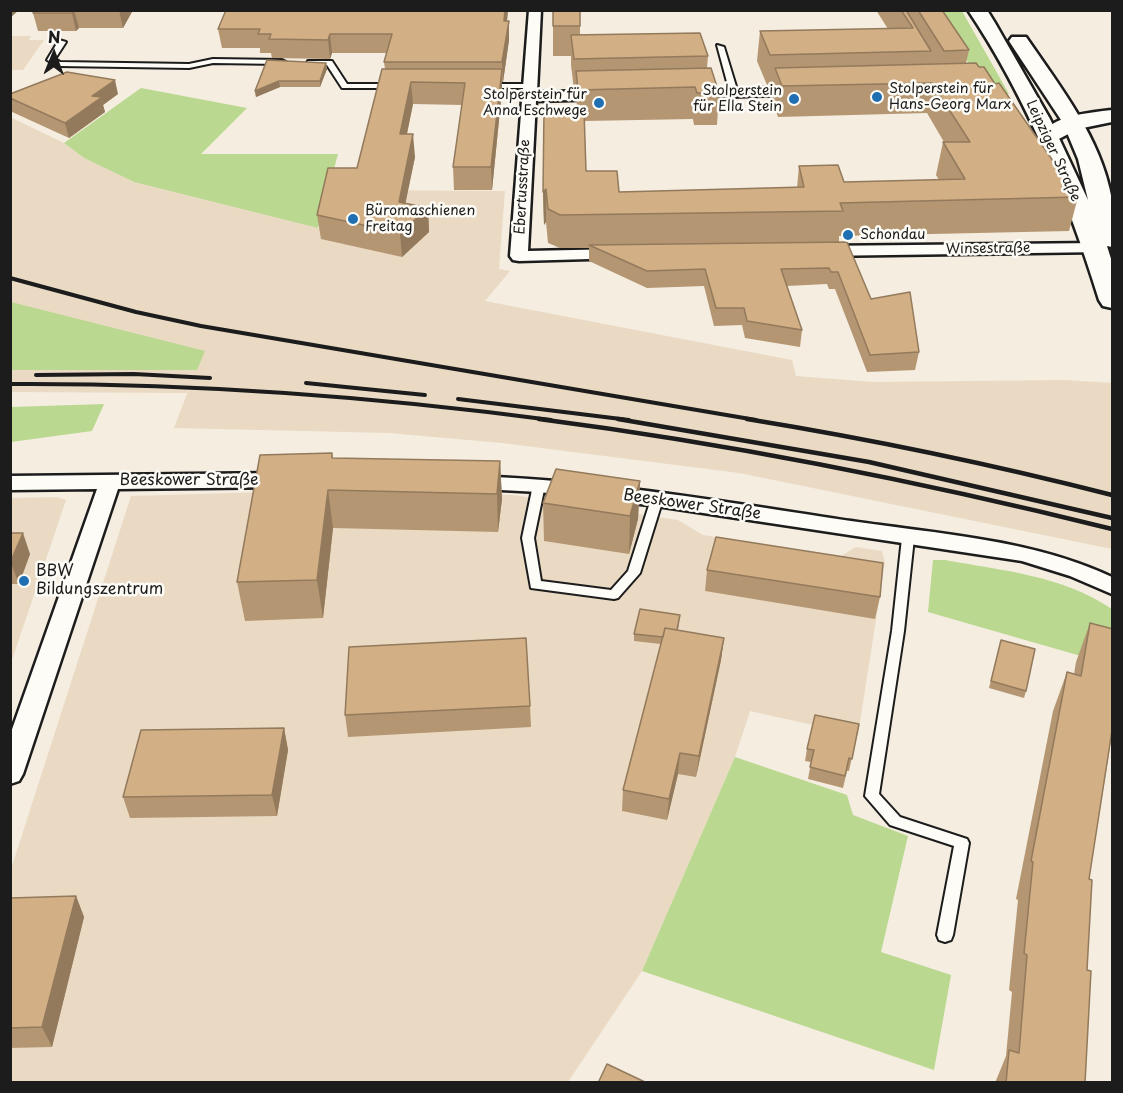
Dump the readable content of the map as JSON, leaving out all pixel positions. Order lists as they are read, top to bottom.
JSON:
{
  "streets": {
    "main road": ["Leipziger Straße"],
    "street": ["Ebertusstraße", "Winsestraße", "Beeskower Straße"]
  },
  "crossings": [
    ["Leipziger Straße", "Winsestraße"]
  ],
  "places": [
    "Stolperstein für Hans-Georg Marx",
    "Stolperstein für Ella Stein",
    "Stolperstein für Anna Eschwege",
    "Büromaschienen Freitag",
    "Schondau",
    "BBW Bildungszentrum"
  ],
  "north": "top"
}
